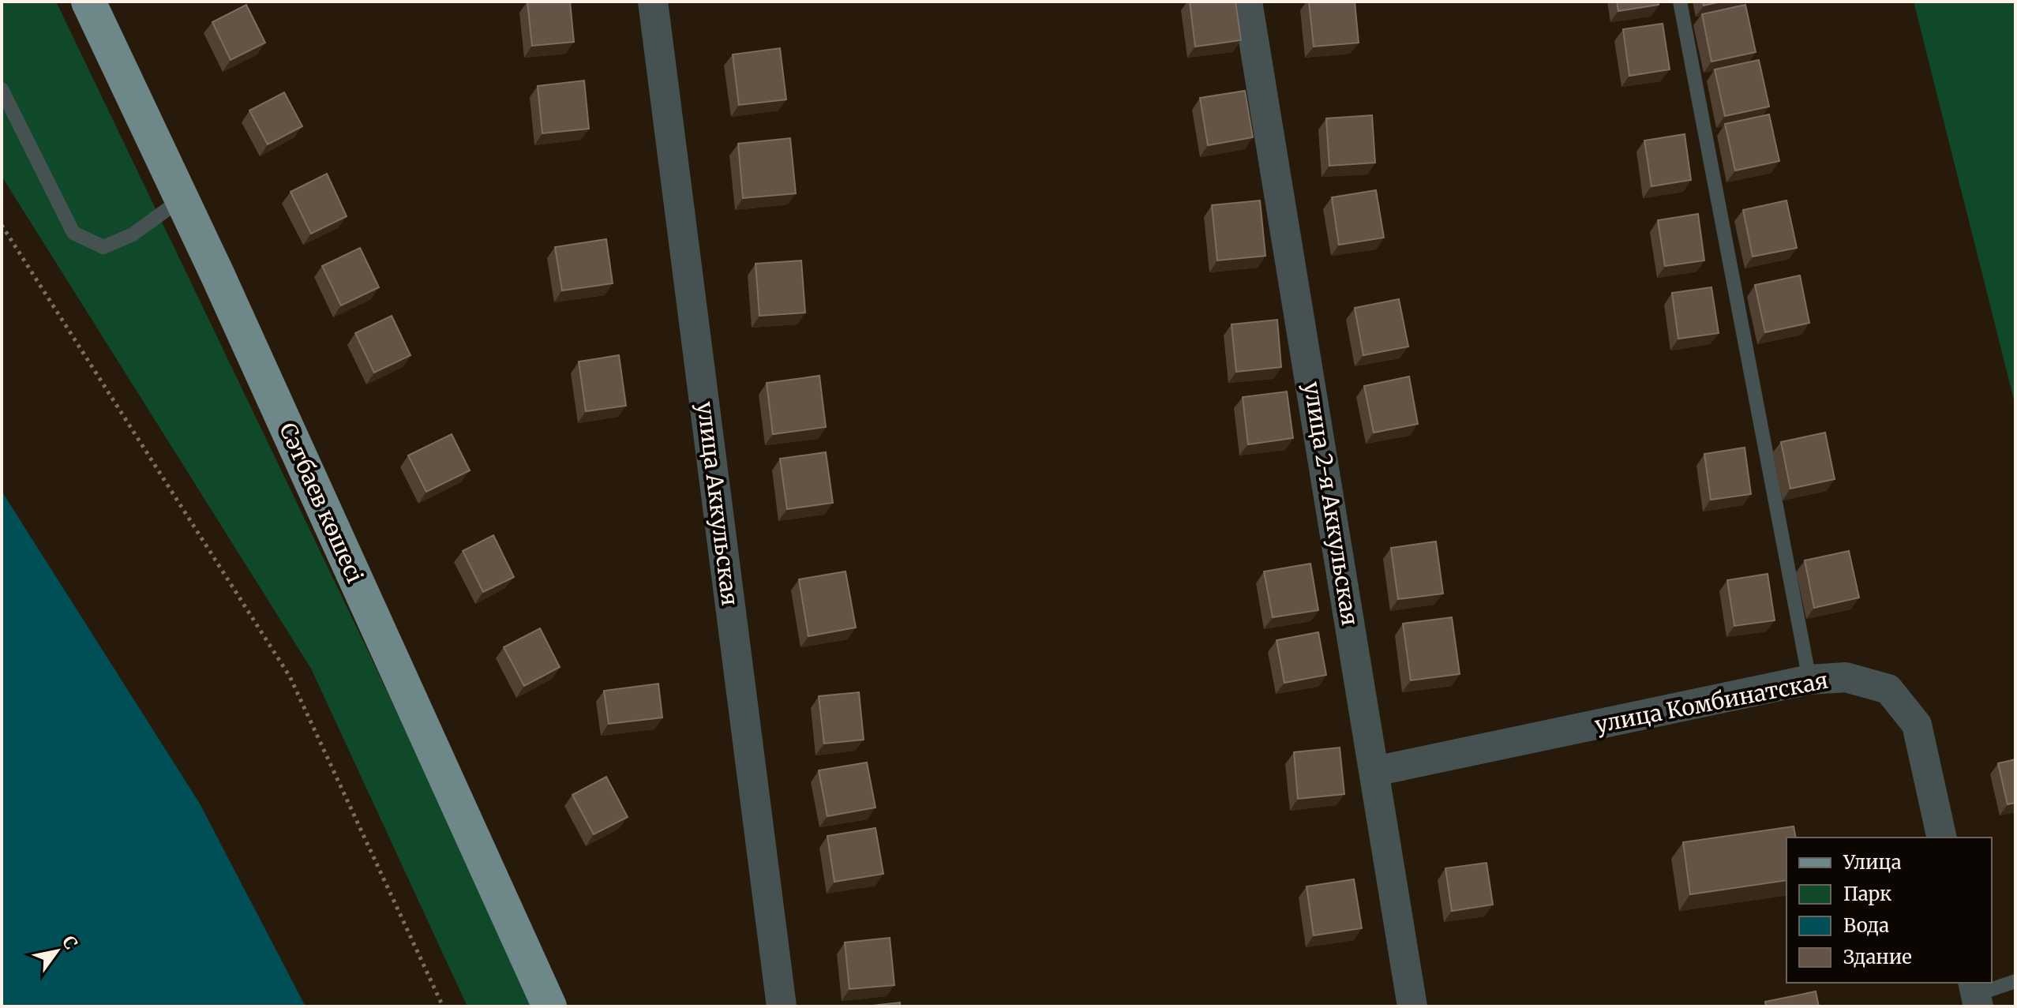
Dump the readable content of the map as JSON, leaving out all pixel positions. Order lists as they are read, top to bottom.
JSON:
{
  "streets": {
    "main road": ["Сәтбаев көшесі"],
    "street": ["улица Аккульская", "улица 2-я Аккульская", "улица Комбинатская"]
  },
  "crossings": [
    ["улица 2-я Аккульская", "улица Комбинатская"]
  ],
  "legend": [
    "Улица",
    "Парк",
    "Вода",
    "Здание"
  ],
  "north": "top right"
}
